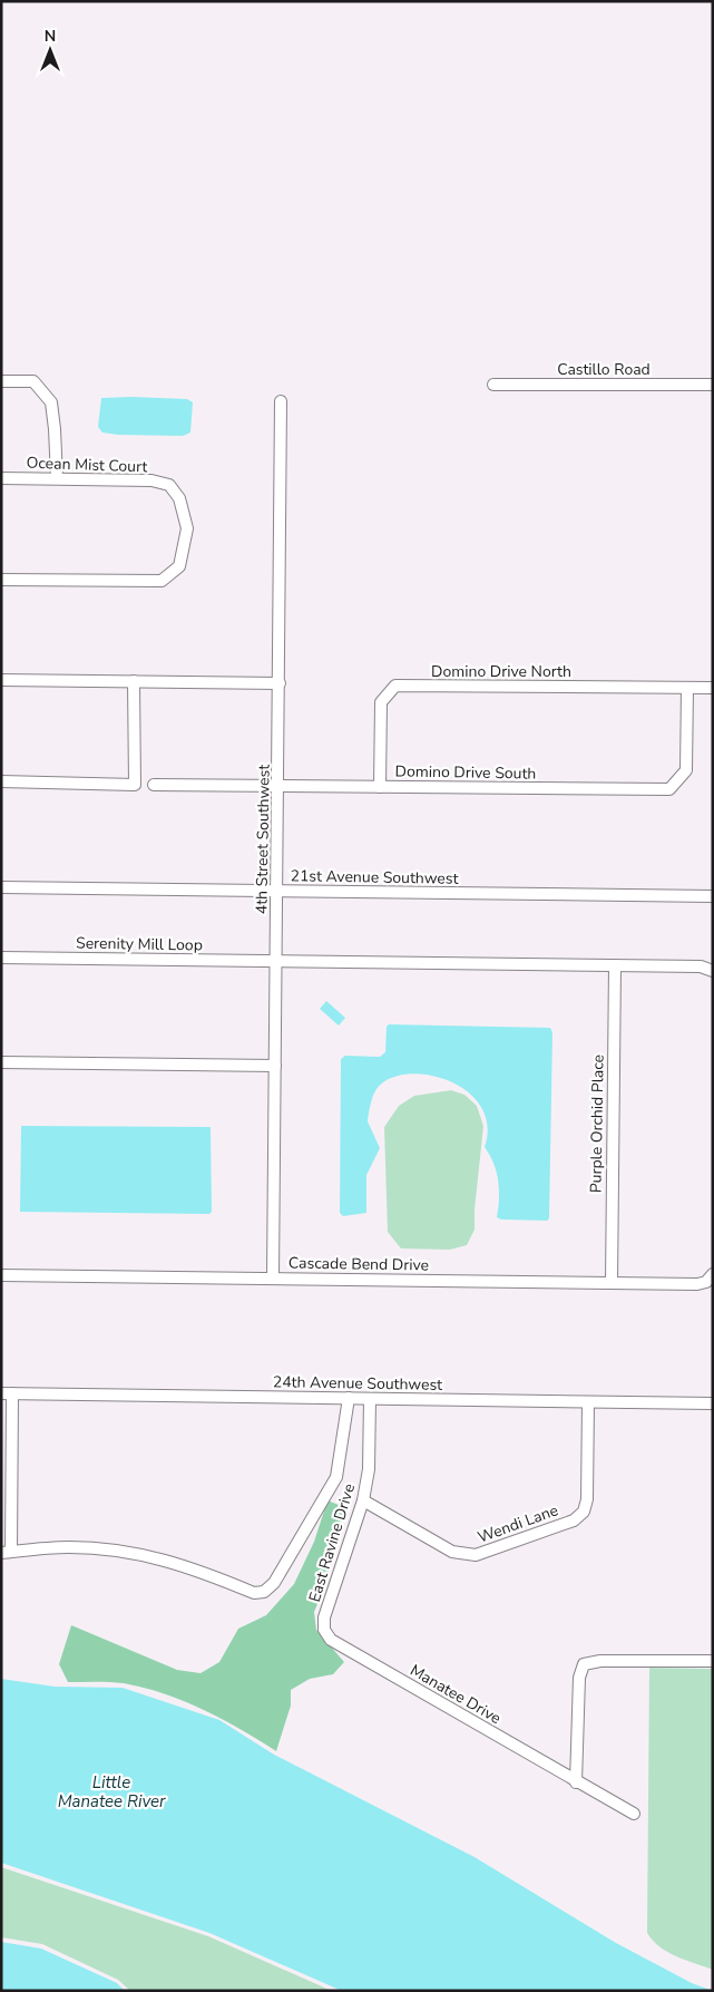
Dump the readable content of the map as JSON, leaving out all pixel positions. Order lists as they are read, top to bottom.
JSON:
{
  "streets": {
    "street": [
      "Castillo Road",
      "Ocean Mist Court",
      "Domino Drive North",
      "Domino Drive South",
      "4th Street Southwest",
      "21st Avenue Southwest",
      "Serenity Mill Loop",
      "Purple Orchid Place",
      "Cascade Bend Drive",
      "24th Avenue Southwest",
      "Wendi Lane",
      "East Ravine Drive",
      "Manatee Drive"
    ]
  },
  "crossings": [
    ["Domino Drive North", "Domino Drive South"],
    ["Domino Drive South", "4th Street Southwest"],
    ["4th Street Southwest", "21st Avenue Southwest"],
    ["4th Street Southwest", "Serenity Mill Loop"],
    ["4th Street Southwest", "Cascade Bend Drive"],
    ["Purple Orchid Place", "Cascade Bend Drive"],
    ["24th Avenue Southwest", "Wendi Lane"],
    ["24th Avenue Southwest", "East Ravine Drive"],
    ["Wendi Lane", "East Ravine Drive"],
    ["East Ravine Drive", "Manatee Drive"]
  ],
  "water": ["Little Manatee River"],
  "north": "top"
}
